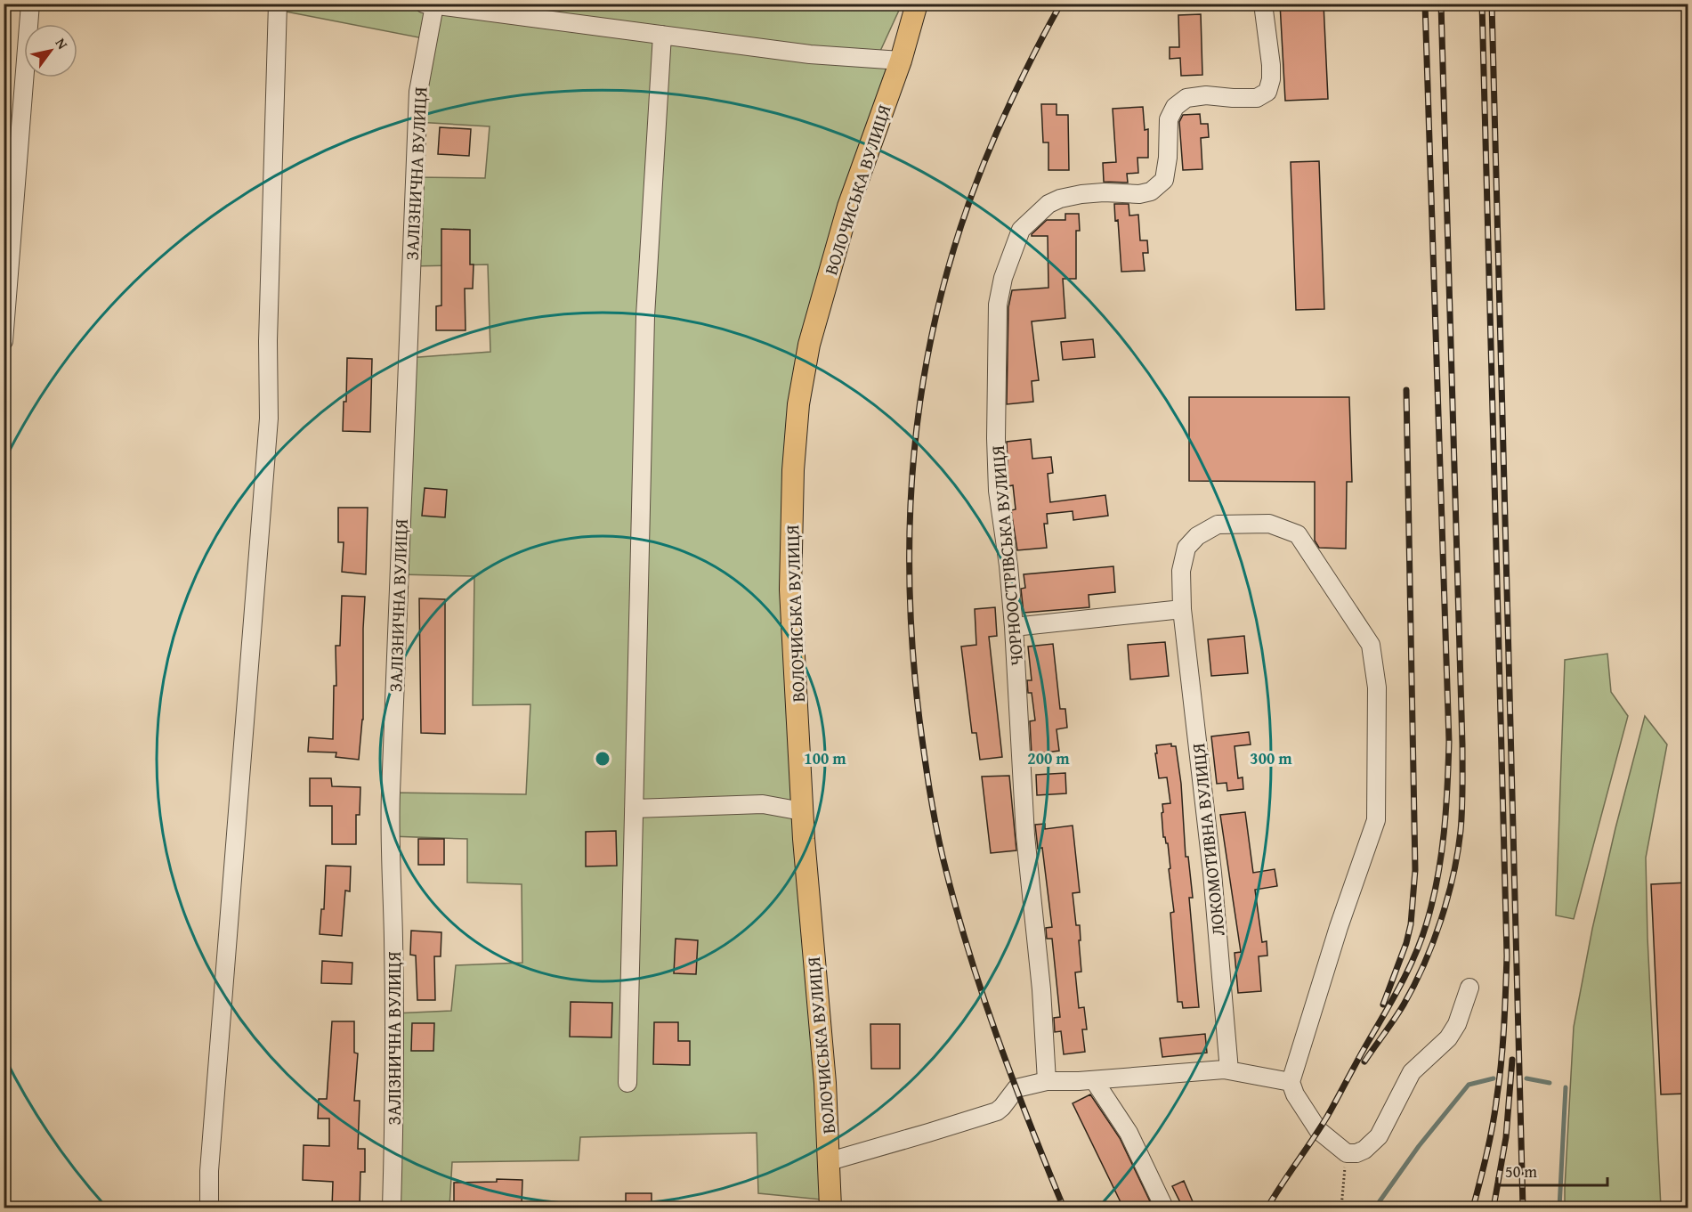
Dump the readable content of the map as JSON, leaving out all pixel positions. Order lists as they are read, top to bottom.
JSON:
{
  "streets": {
    "main road": ["ВОЛОЧИСЬКА ВУЛИЦЯ"],
    "street": ["ЗАЛІЗНИЧНА ВУЛИЦЯ", "ЧОРНООСТРІВСЬКА ВУЛИЦЯ", "ЛОКОМОТИВНА ВУЛИЦЯ"]
  },
  "scale_bar": "50 m",
  "north": "top right",
  "rings": ["100 m", "200 m", "300 m"]
}
